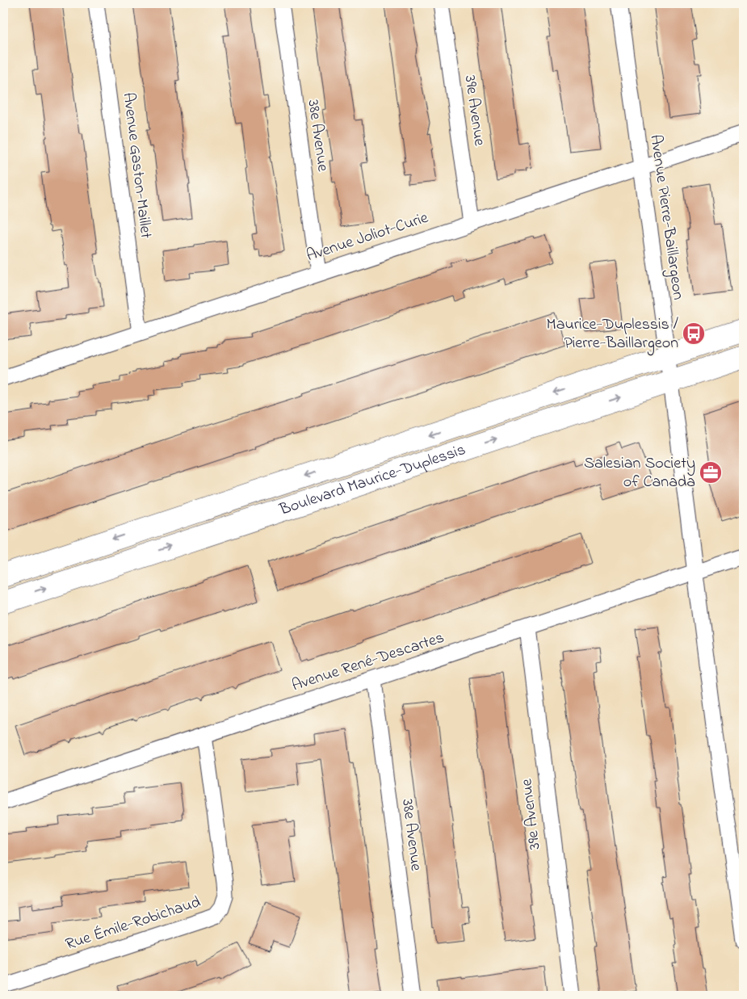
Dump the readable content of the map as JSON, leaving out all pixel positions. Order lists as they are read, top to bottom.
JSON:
{
  "streets": {
    "street": [
      "39e Avenue",
      "38e Avenue",
      "Avenue Gaston-Maillet",
      "Avenue Pierre-Baillargeon",
      "Avenue Joliot-Curie",
      "Boulevard Maurice-Duplessis",
      "Avenue René-Descartes",
      "Rue Émile-Robichaud"
    ]
  },
  "crossings": [
    ["39e Avenue", "Avenue Joliot-Curie"],
    ["39e Avenue", "Avenue René-Descartes"],
    ["38e Avenue", "Avenue Joliot-Curie"],
    ["38e Avenue", "Avenue René-Descartes"],
    ["Avenue Gaston-Maillet", "Avenue Joliot-Curie"],
    ["Avenue Pierre-Baillargeon", "Avenue Joliot-Curie"],
    ["Avenue Pierre-Baillargeon", "Boulevard Maurice-Duplessis"],
    ["Avenue Pierre-Baillargeon", "Avenue René-Descartes"],
    ["Avenue René-Descartes", "Rue Émile-Robichaud"]
  ],
  "places": {
    "bus stop": ["Maurice-Duplessis / Pierre-Baillargeon"],
    "office": ["Salesian Society of Canada"]
  }
}
